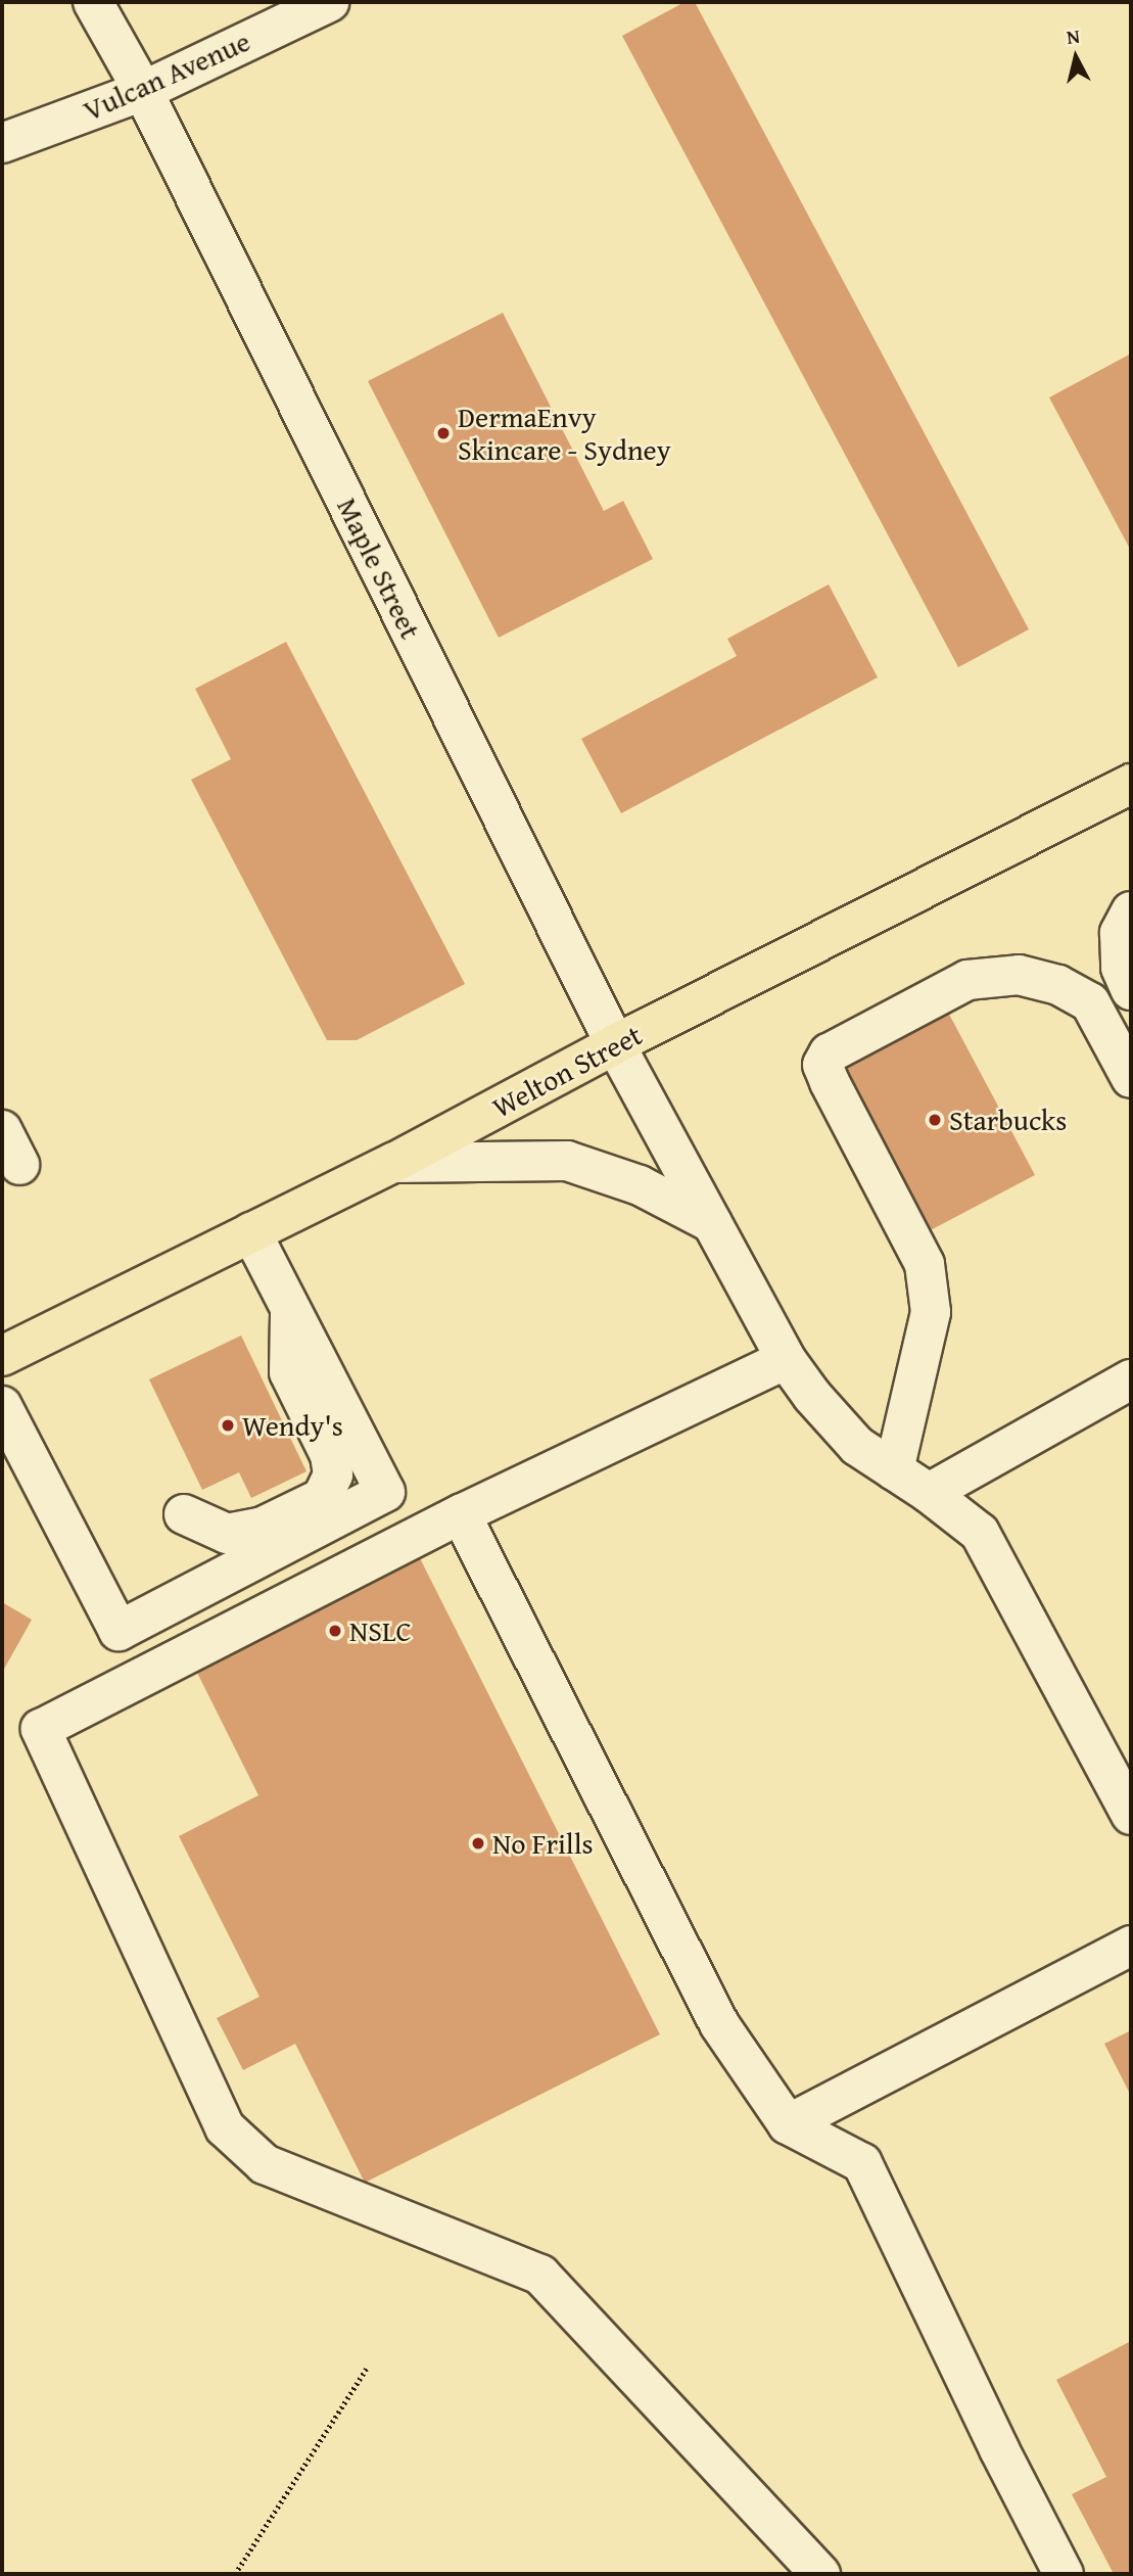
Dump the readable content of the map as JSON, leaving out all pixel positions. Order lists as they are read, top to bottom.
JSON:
{
  "streets": {
    "main road": ["Welton Street"],
    "street": ["Vulcan Avenue", "Maple Street"]
  },
  "crossings": [
    ["Vulcan Avenue", "Maple Street"],
    ["Maple Street", "Welton Street"]
  ],
  "places": [
    "DermaEnvy Skincare - Sydney",
    "Starbucks",
    "Wendy's",
    "NSLC",
    "No Frills"
  ],
  "north": "top"
}
